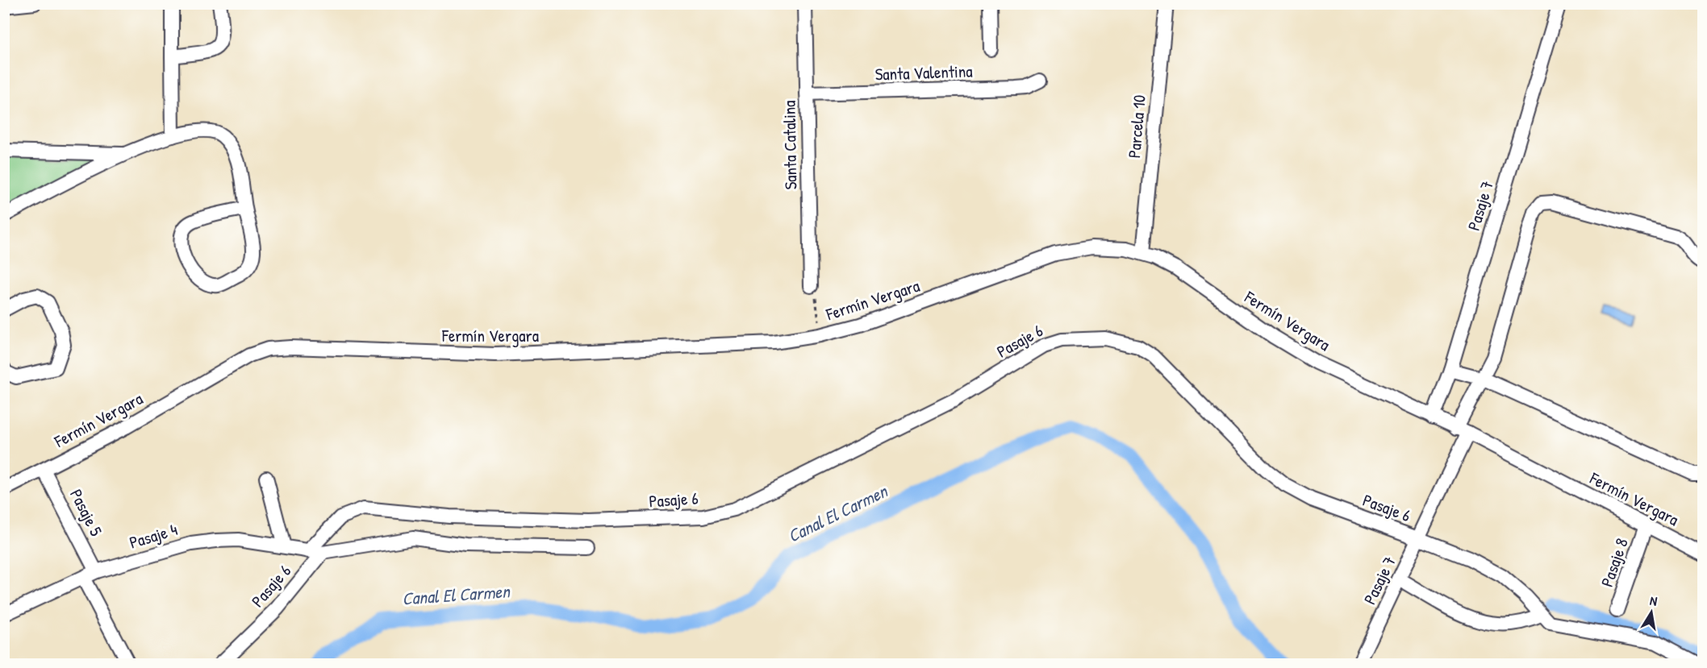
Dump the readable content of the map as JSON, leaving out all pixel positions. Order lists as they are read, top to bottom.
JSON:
{
  "streets": {
    "street": [
      "Santa Valentina",
      "Parcela 10",
      "Santa Catalina",
      "Pasaje 7",
      "Fermín Vergara",
      "Pasaje 6",
      "Pasaje 5",
      "Pasaje 4",
      "Pasaje 8"
    ]
  },
  "crossings": [
    ["Santa Valentina", "Santa Catalina"],
    ["Parcela 10", "Fermín Vergara"],
    ["Pasaje 7", "Fermín Vergara"],
    ["Pasaje 7", "Pasaje 6"],
    ["Fermín Vergara", "Pasaje 5"],
    ["Fermín Vergara", "Pasaje 8"],
    ["Pasaje 6", "Pasaje 4"],
    ["Pasaje 5", "Pasaje 4"]
  ],
  "water": ["Canal El Carmen"],
  "north": "top"
}
